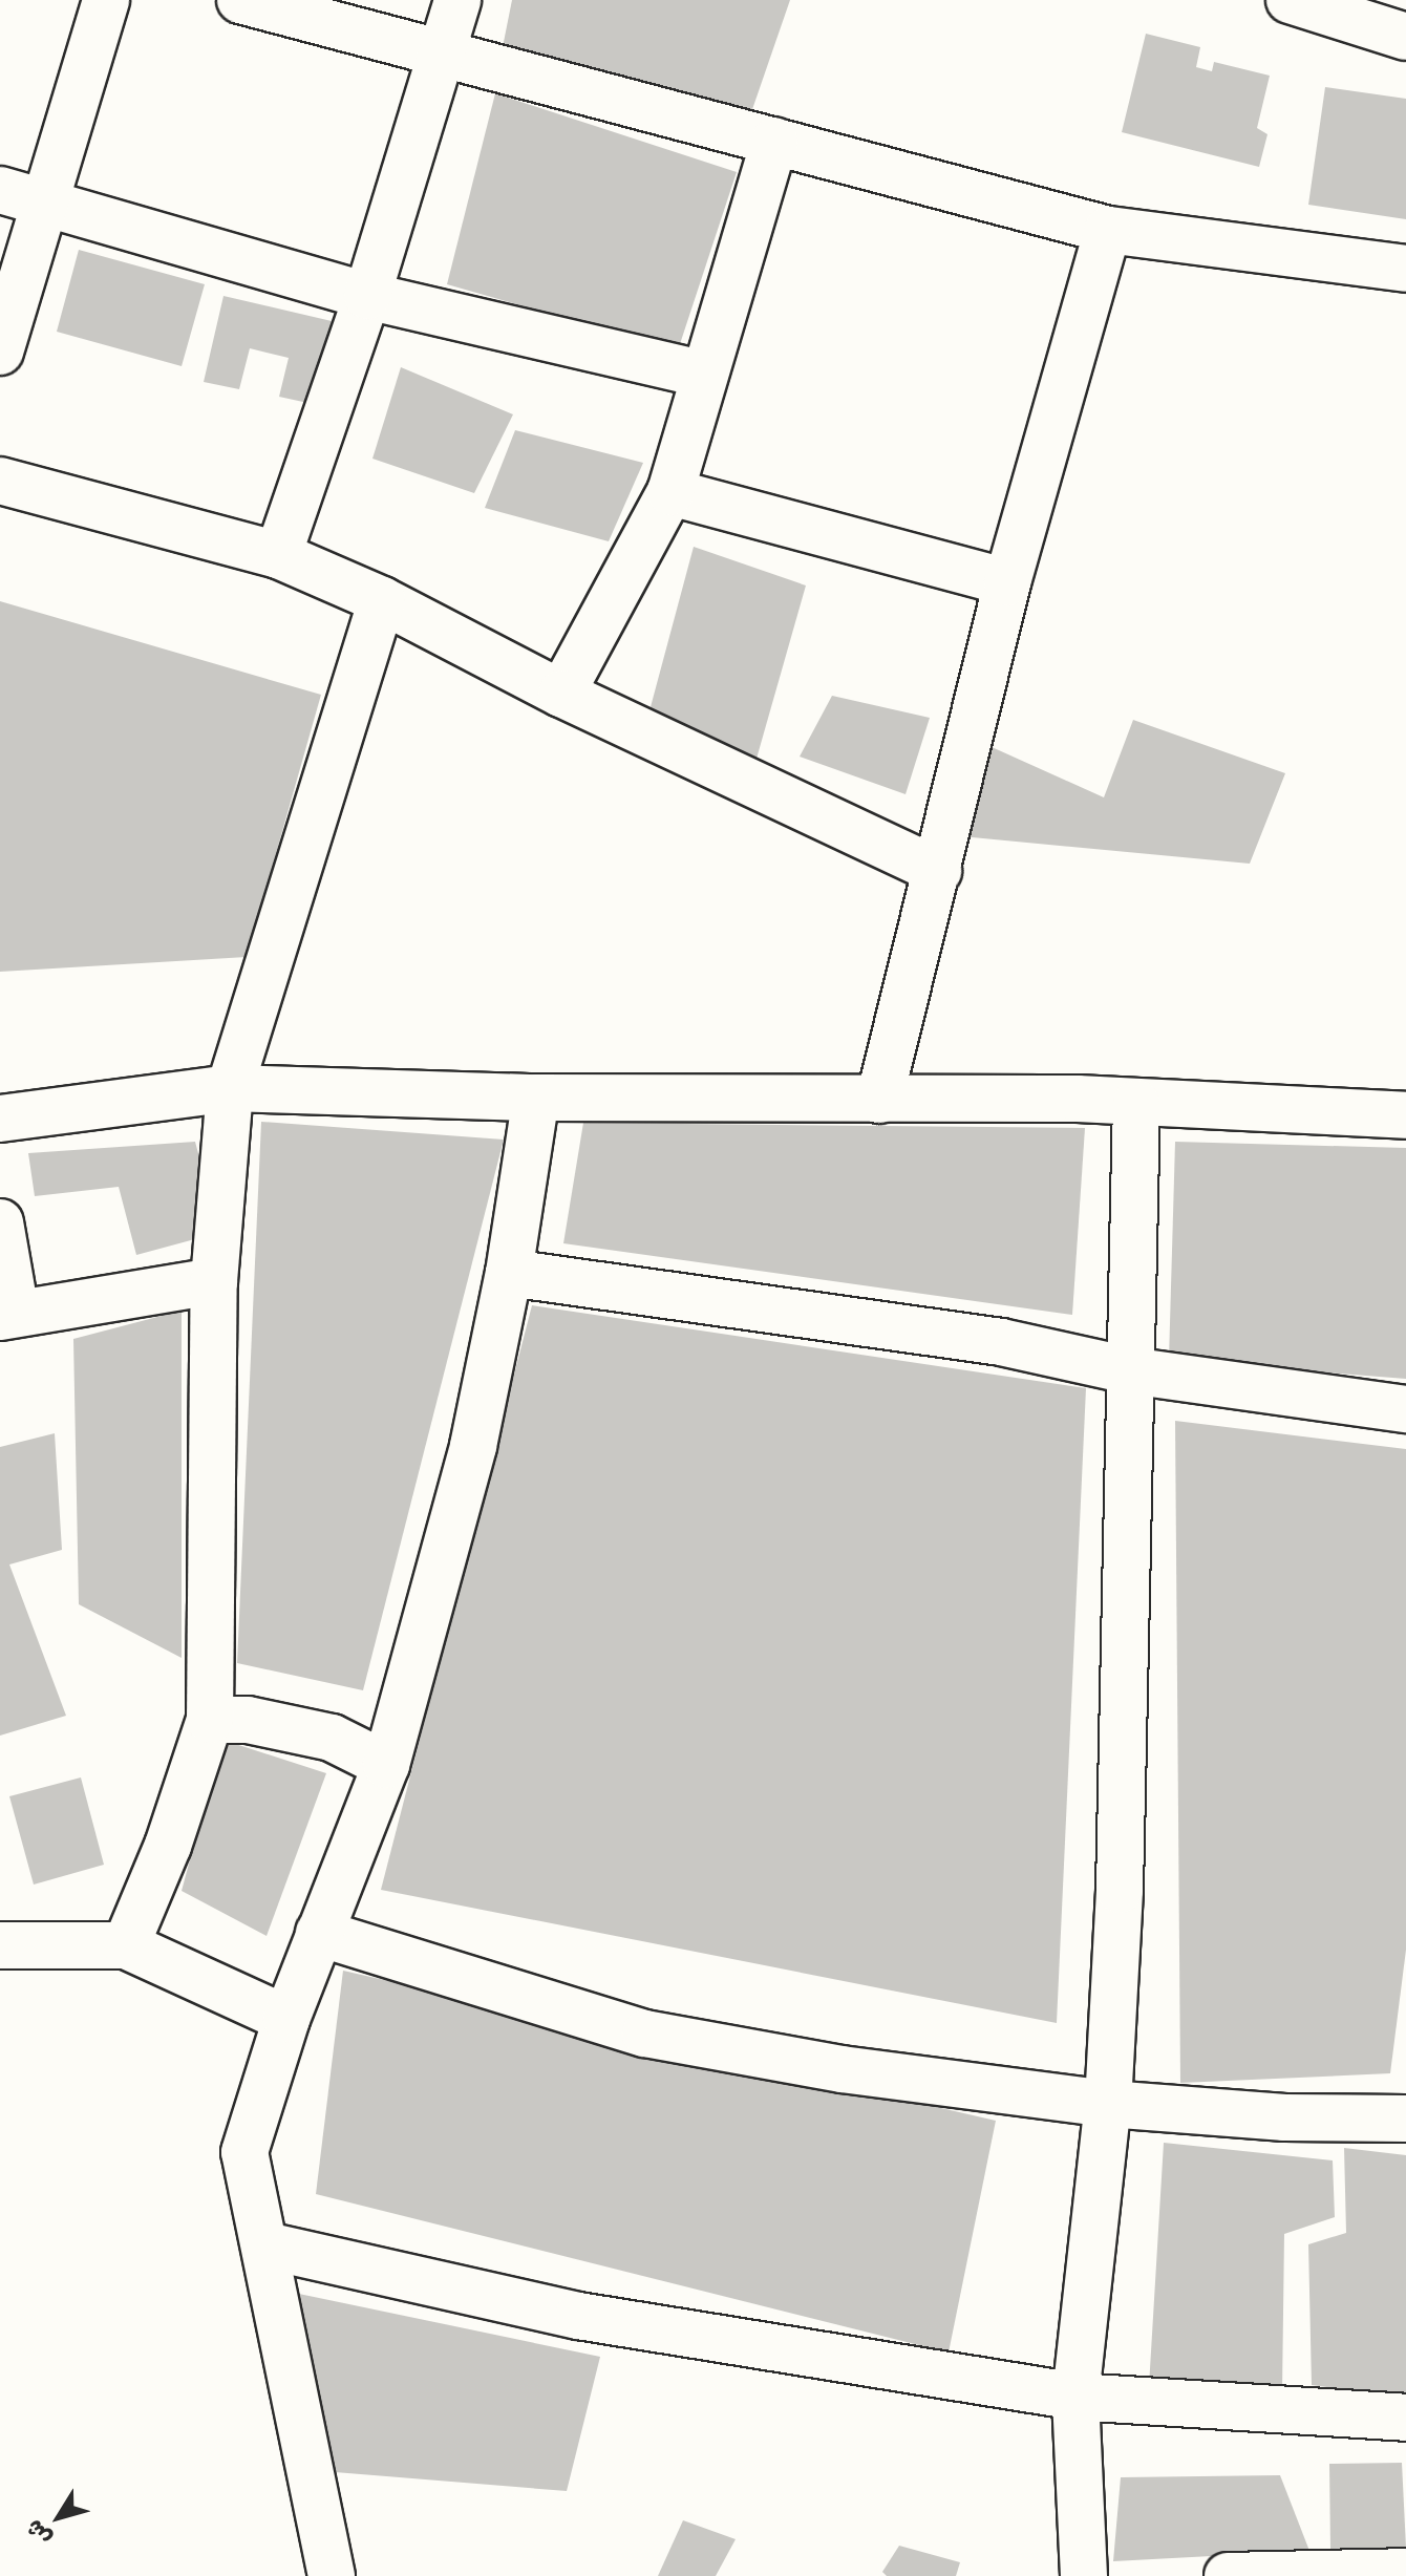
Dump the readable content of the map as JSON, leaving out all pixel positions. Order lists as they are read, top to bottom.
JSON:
{
  "north": "bottom left"
}
